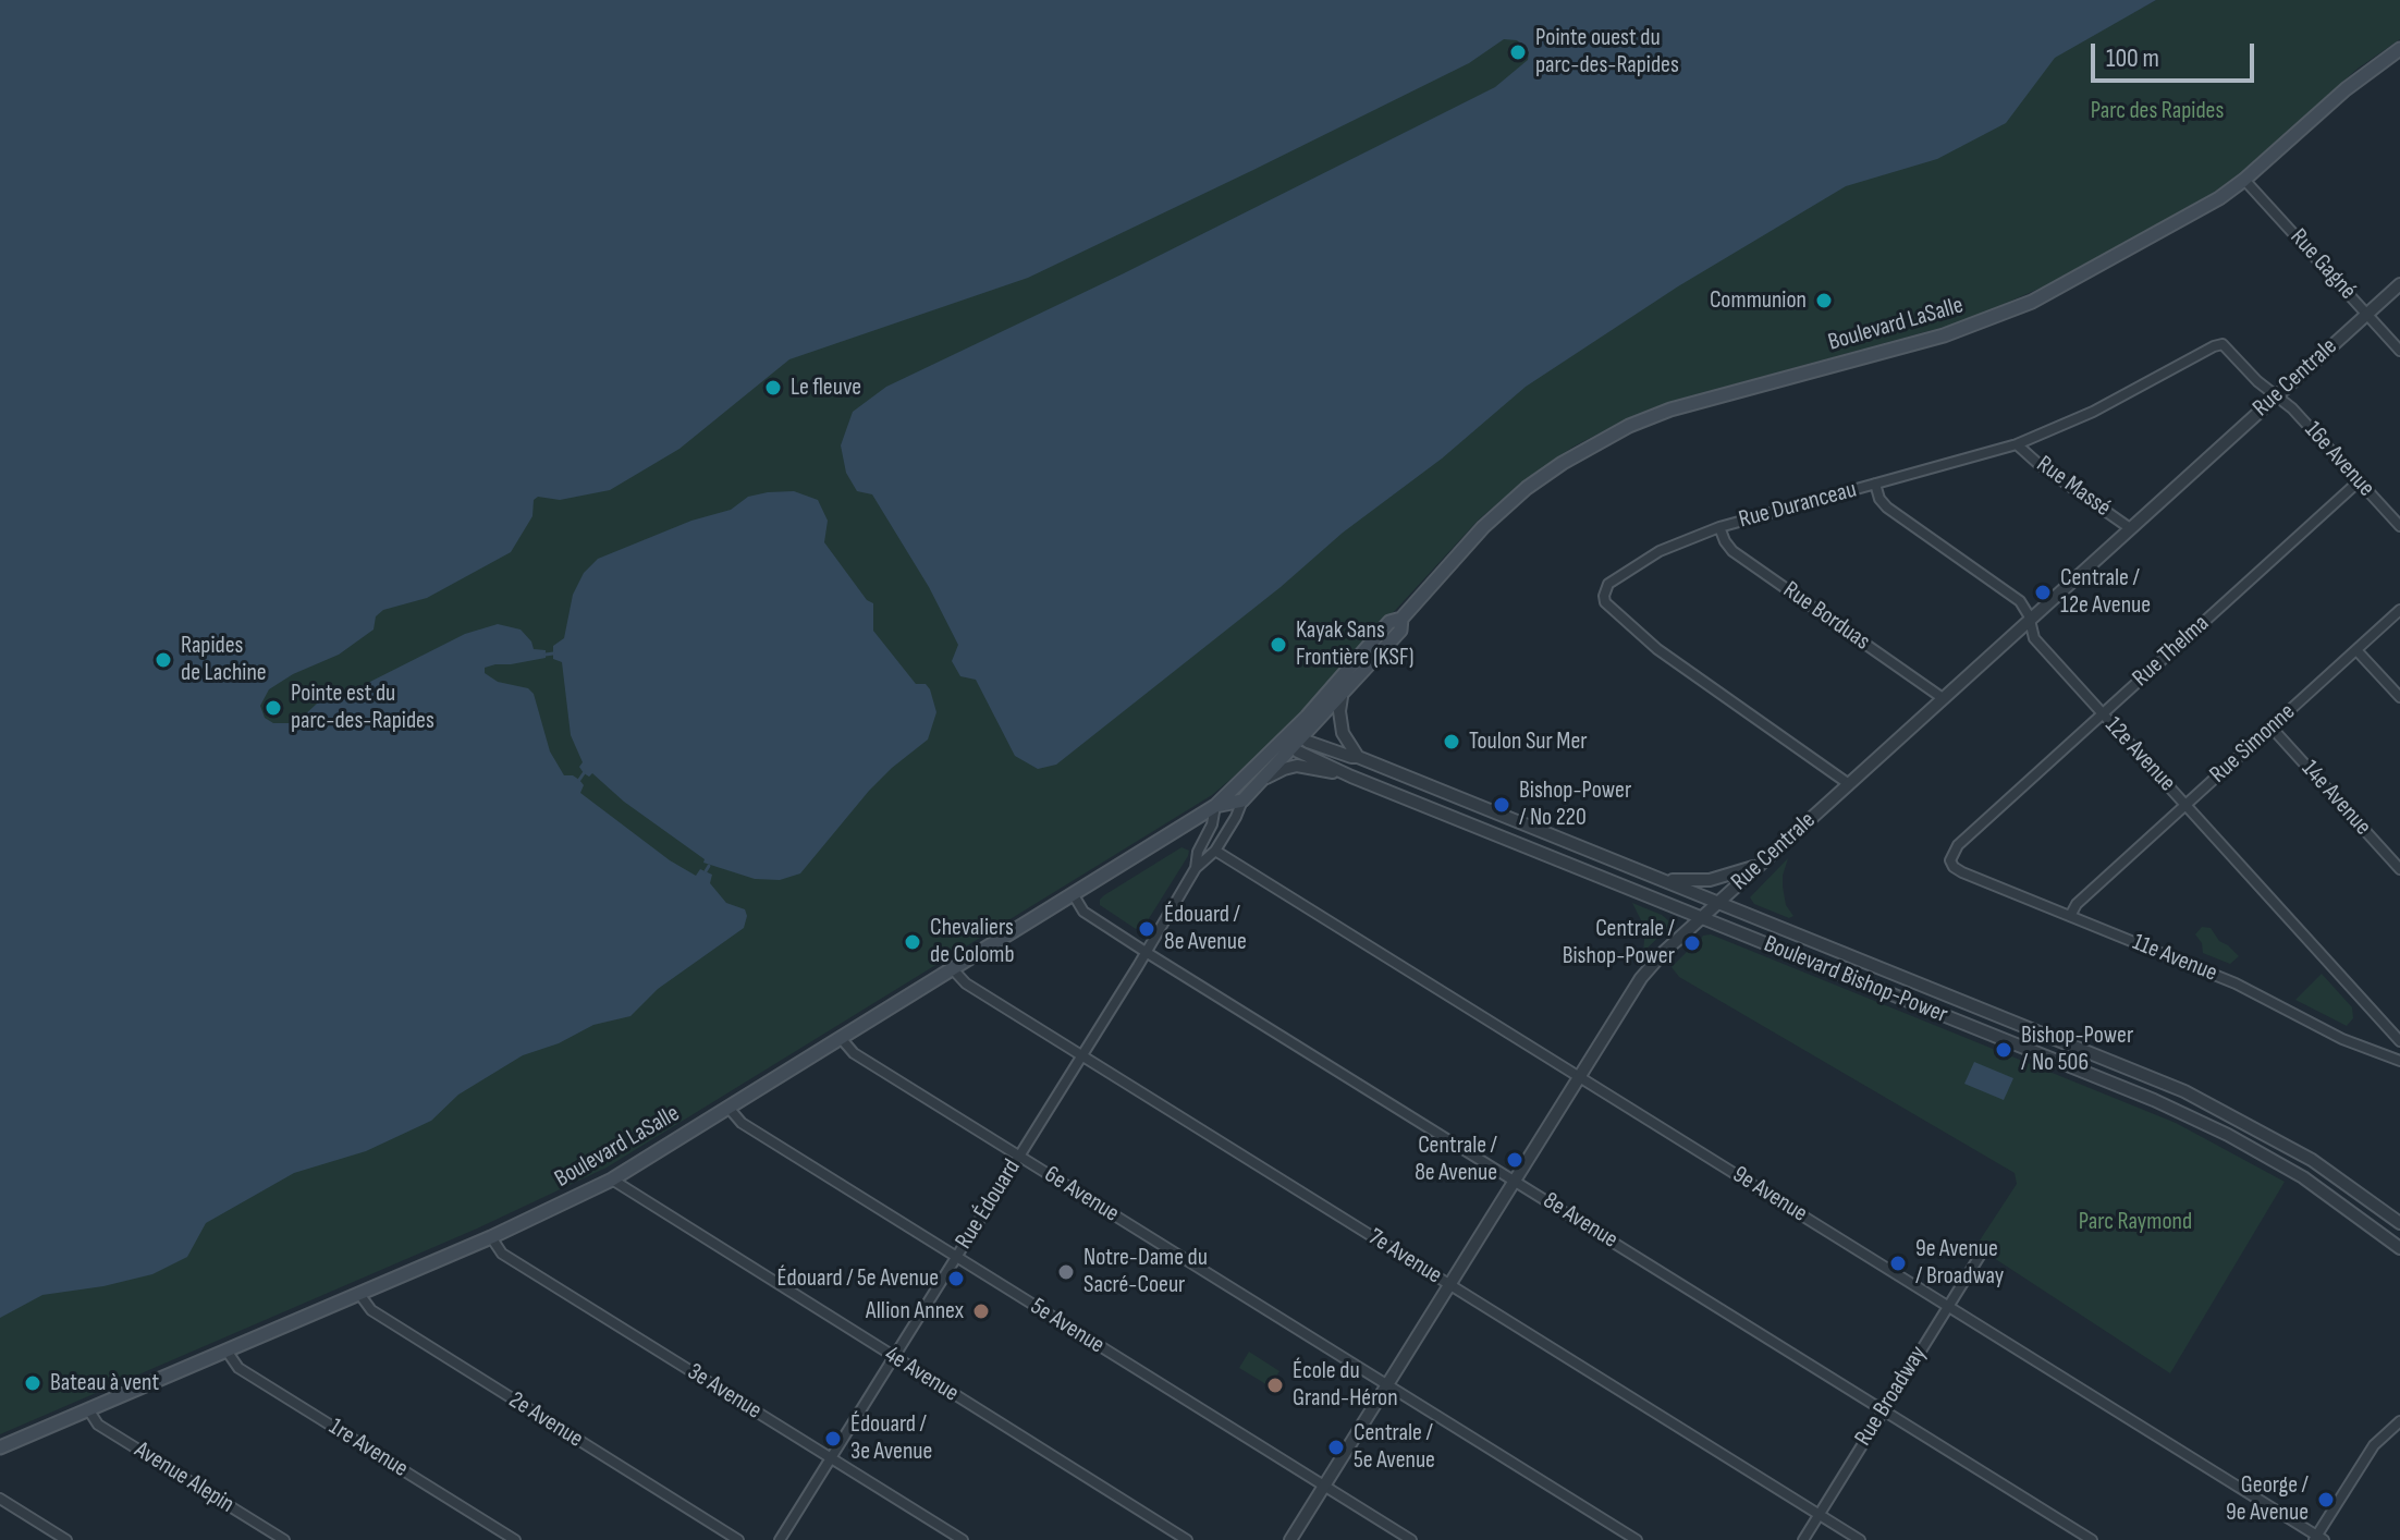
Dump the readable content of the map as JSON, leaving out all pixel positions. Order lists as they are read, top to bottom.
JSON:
{
  "streets": {
    "main road": ["Boulevard LaSalle"],
    "street": [
      "Rue Gagné",
      "Rue Centrale",
      "16e Avenue",
      "Rue Massé",
      "Rue Duranceau",
      "Rue Borduas",
      "Rue Thelma",
      "Rue Simonne",
      "12e Avenue",
      "14e Avenue",
      "11e Avenue",
      "Boulevard Bishop-Power",
      "6e Avenue",
      "9e Avenue",
      "Rue Édouard",
      "8e Avenue",
      "7e Avenue",
      "5e Avenue",
      "4e Avenue",
      "3e Avenue",
      "Rue Broadway",
      "2e Avenue",
      "1re Avenue",
      "Avenue Alepin"
    ]
  },
  "crossings": [
    ["Rue Gagné", "Boulevard LaSalle"],
    ["Rue Gagné", "Rue Centrale"],
    ["Boulevard LaSalle", "Boulevard Bishop-Power"],
    ["Boulevard LaSalle", "6e Avenue"],
    ["Boulevard LaSalle", "Rue Édouard"],
    ["Boulevard LaSalle", "8e Avenue"],
    ["Boulevard LaSalle", "7e Avenue"],
    ["Boulevard LaSalle", "5e Avenue"],
    ["Boulevard LaSalle", "4e Avenue"],
    ["Boulevard LaSalle", "3e Avenue"],
    ["Boulevard LaSalle", "2e Avenue"],
    ["Boulevard LaSalle", "1re Avenue"],
    ["Boulevard LaSalle", "Avenue Alepin"],
    ["Rue Centrale", "16e Avenue"],
    ["Rue Centrale", "Rue Massé"],
    ["Rue Centrale", "Rue Duranceau"],
    ["Rue Centrale", "Rue Borduas"],
    ["Rue Centrale", "12e Avenue"],
    ["Rue Centrale", "Boulevard Bishop-Power"],
    ["Rue Centrale", "6e Avenue"],
    ["Rue Centrale", "9e Avenue"],
    ["Rue Centrale", "8e Avenue"],
    ["Rue Centrale", "7e Avenue"],
    ["Rue Centrale", "5e Avenue"],
    ["16e Avenue", "Rue Duranceau"],
    ["16e Avenue", "Rue Thelma"],
    ["Rue Massé", "Rue Duranceau"],
    ["Rue Duranceau", "Rue Borduas"],
    ["Rue Duranceau", "12e Avenue"],
    ["Rue Thelma", "12e Avenue"],
    ["Rue Thelma", "11e Avenue"],
    ["Rue Simonne", "12e Avenue"],
    ["Rue Simonne", "14e Avenue"],
    ["Rue Simonne", "11e Avenue"],
    ["6e Avenue", "Rue Édouard"],
    ["9e Avenue", "Rue Édouard"],
    ["9e Avenue", "Rue Broadway"],
    ["Rue Édouard", "8e Avenue"],
    ["Rue Édouard", "7e Avenue"],
    ["Rue Édouard", "5e Avenue"],
    ["Rue Édouard", "4e Avenue"],
    ["Rue Édouard", "3e Avenue"],
    ["8e Avenue", "Rue Broadway"],
    ["7e Avenue", "Rue Broadway"]
  ],
  "parks": ["Parc des Rapides", "Parc Raymond"],
  "places": [
    "Pointe ouest du parc-des-Rapides",
    "Communion",
    "Le fleuve",
    "Centrale / 12e Avenue",
    "Kayak Sans Frontière (KSF)",
    "Rapides de Lachine",
    "Pointe est du parc-des-Rapides",
    "Toulon Sur Mer",
    "Bishop-Power / No 220",
    "Édouard / 8e Avenue",
    "Chevaliers de Colomb",
    "Centrale / Bishop-Power",
    "Bishop-Power / No 506",
    "Centrale / 8e Avenue",
    "9e Avenue / Broadway",
    "Notre-Dame du Sacré-Coeur",
    "Édouard / 5e Avenue",
    "Allion Annex",
    "Bateau à vent",
    "École du Grand-Héron",
    "Édouard / 3e Avenue",
    "Centrale / 5e Avenue",
    "George / 9e Avenue"
  ],
  "scale_bar": "100 m"
}
